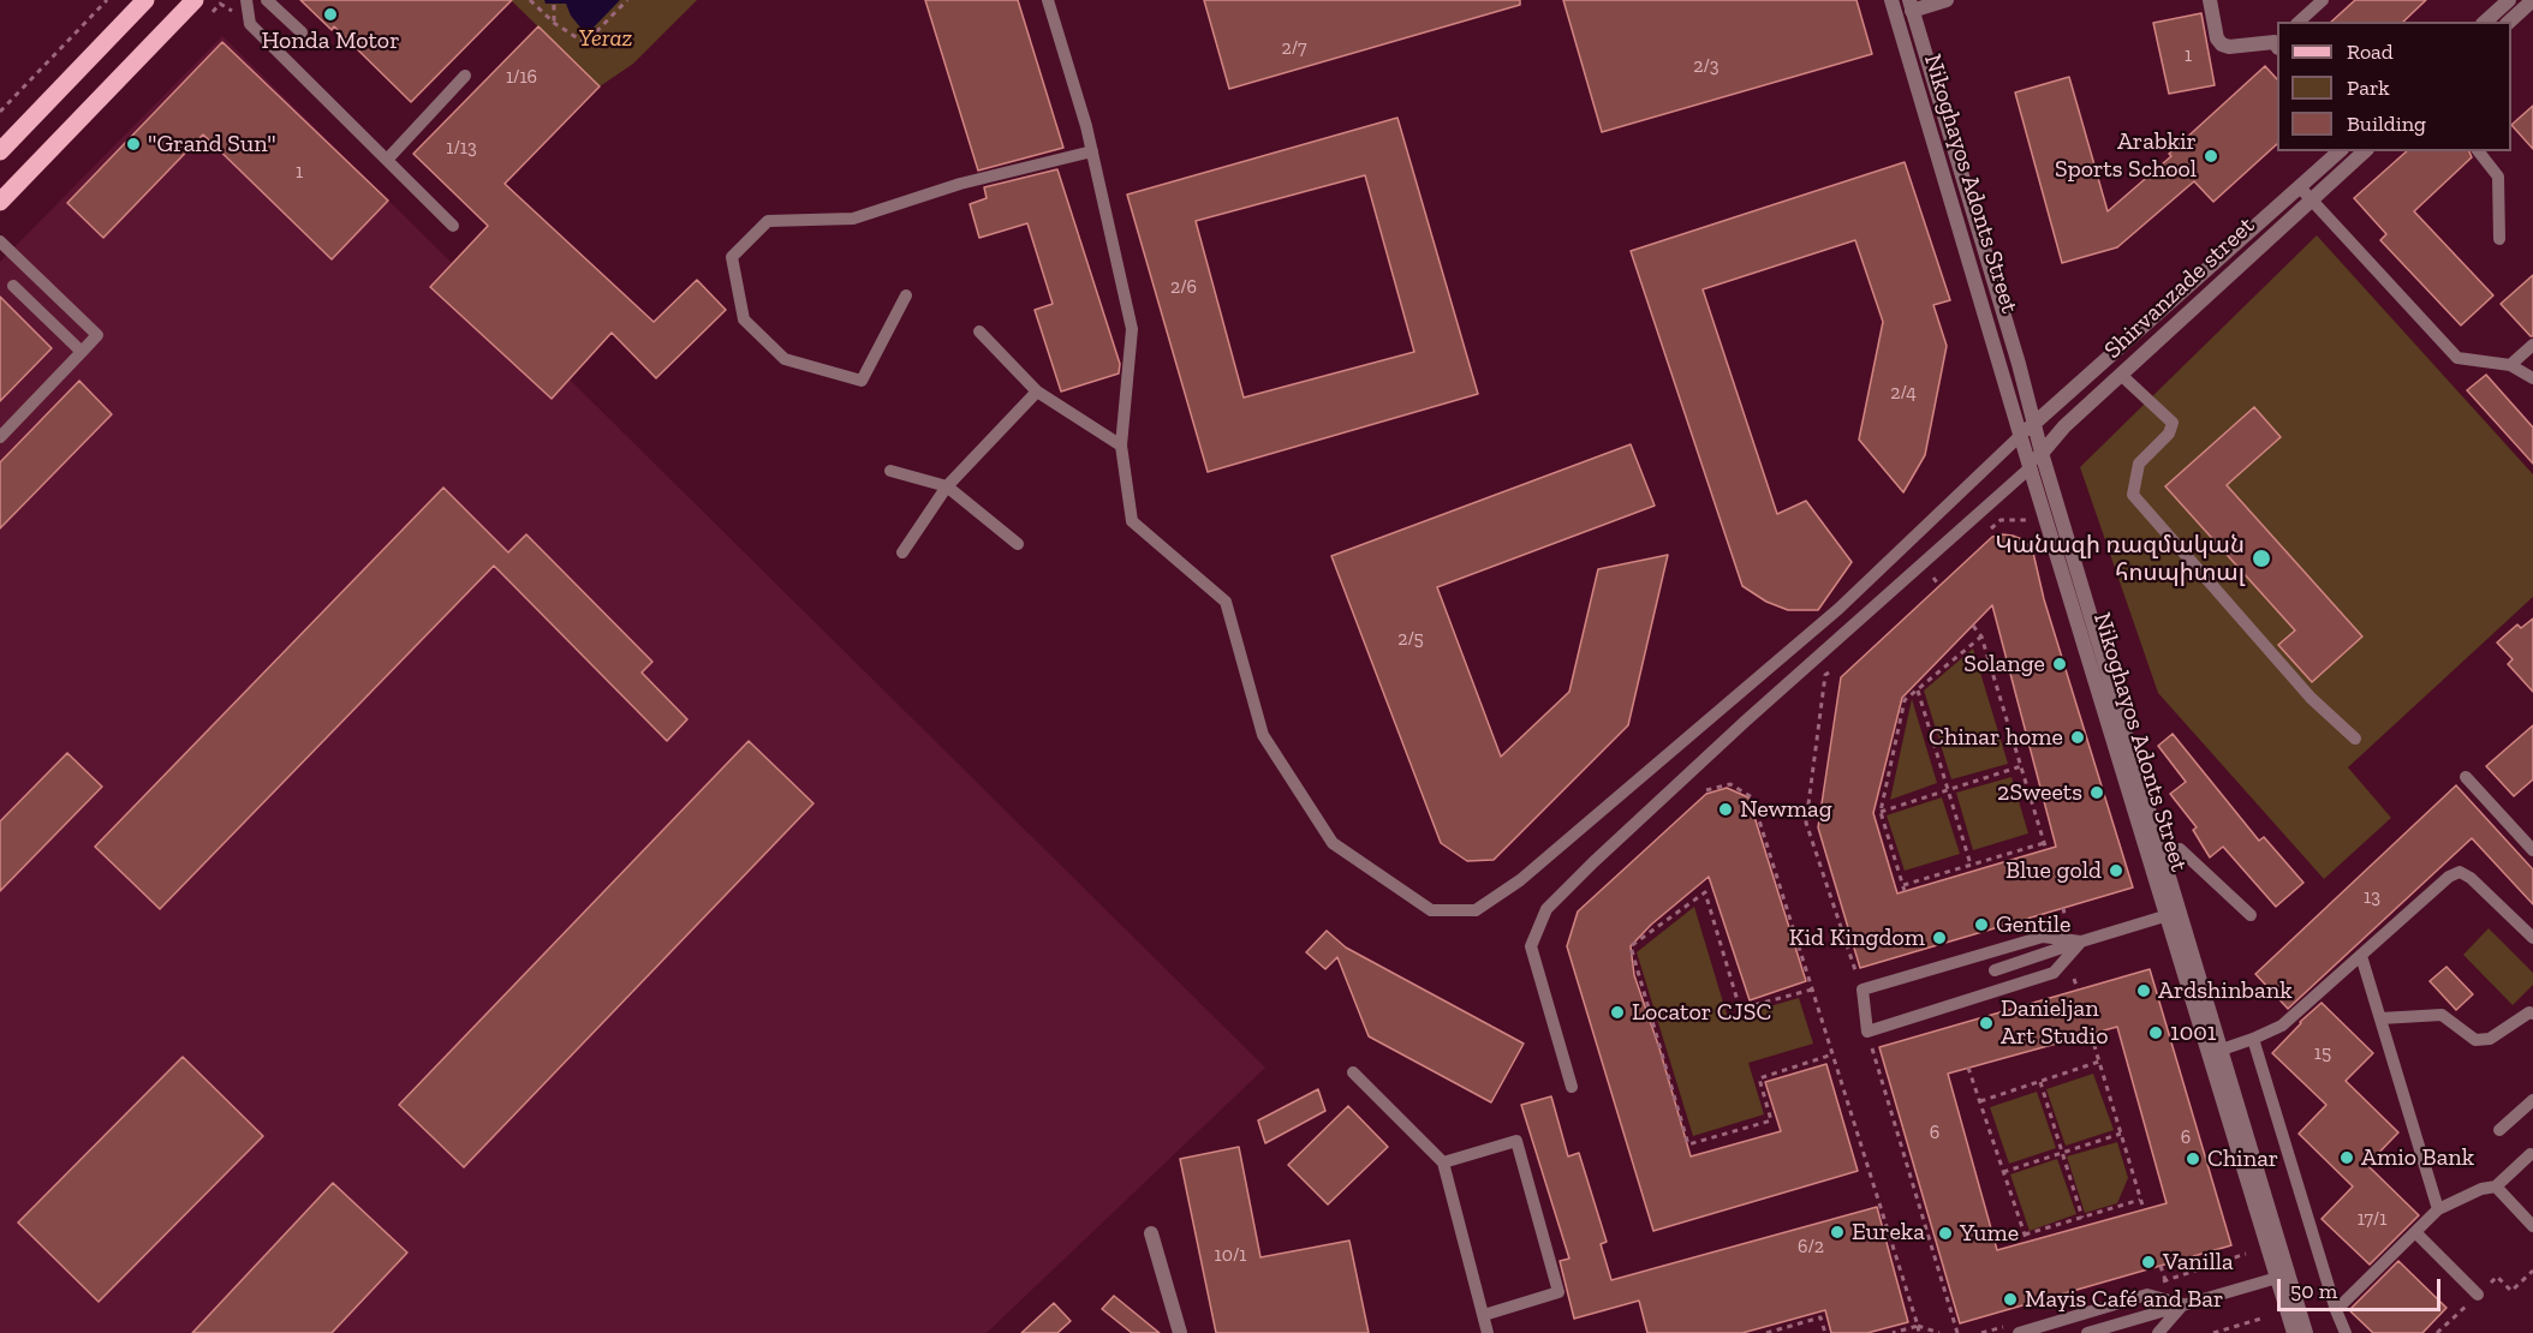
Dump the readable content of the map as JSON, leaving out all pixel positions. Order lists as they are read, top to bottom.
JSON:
{
  "streets": {
    "street": ["Nikoghayos Adonts Street", "Shirvanzade street"]
  },
  "crossings": [
    ["Nikoghayos Adonts Street", "Shirvanzade street"]
  ],
  "parks": ["Yeraz"],
  "places": [
    "Honda Motor",
    "\"Grand Sun\"",
    "Arabkir Sports School",
    "Կանազի ռազմական հոսպիտալ",
    "Solange",
    "Chinar home",
    "2Sweets",
    "Newmag",
    "Blue gold",
    "Gentile",
    "Kid Kingdom",
    "Ardshinbank",
    "Locator CJSC",
    "Danieljan Art Studio",
    "1001",
    "Amio Bank",
    "Chinar",
    "Eureka",
    "Yume",
    "Vanilla",
    "Mayis Café and Bar"
  ],
  "house_numbers": [
    "2/7",
    "1",
    "2/3",
    "1/16",
    "1/13",
    "1",
    "2/6",
    "2/4",
    "2/5",
    "13",
    "15",
    "6",
    "6",
    "17/1",
    "6/2",
    "10/1"
  ],
  "legend": ["Road", "Park", "Building"],
  "scale_bar": "50 m"
}
